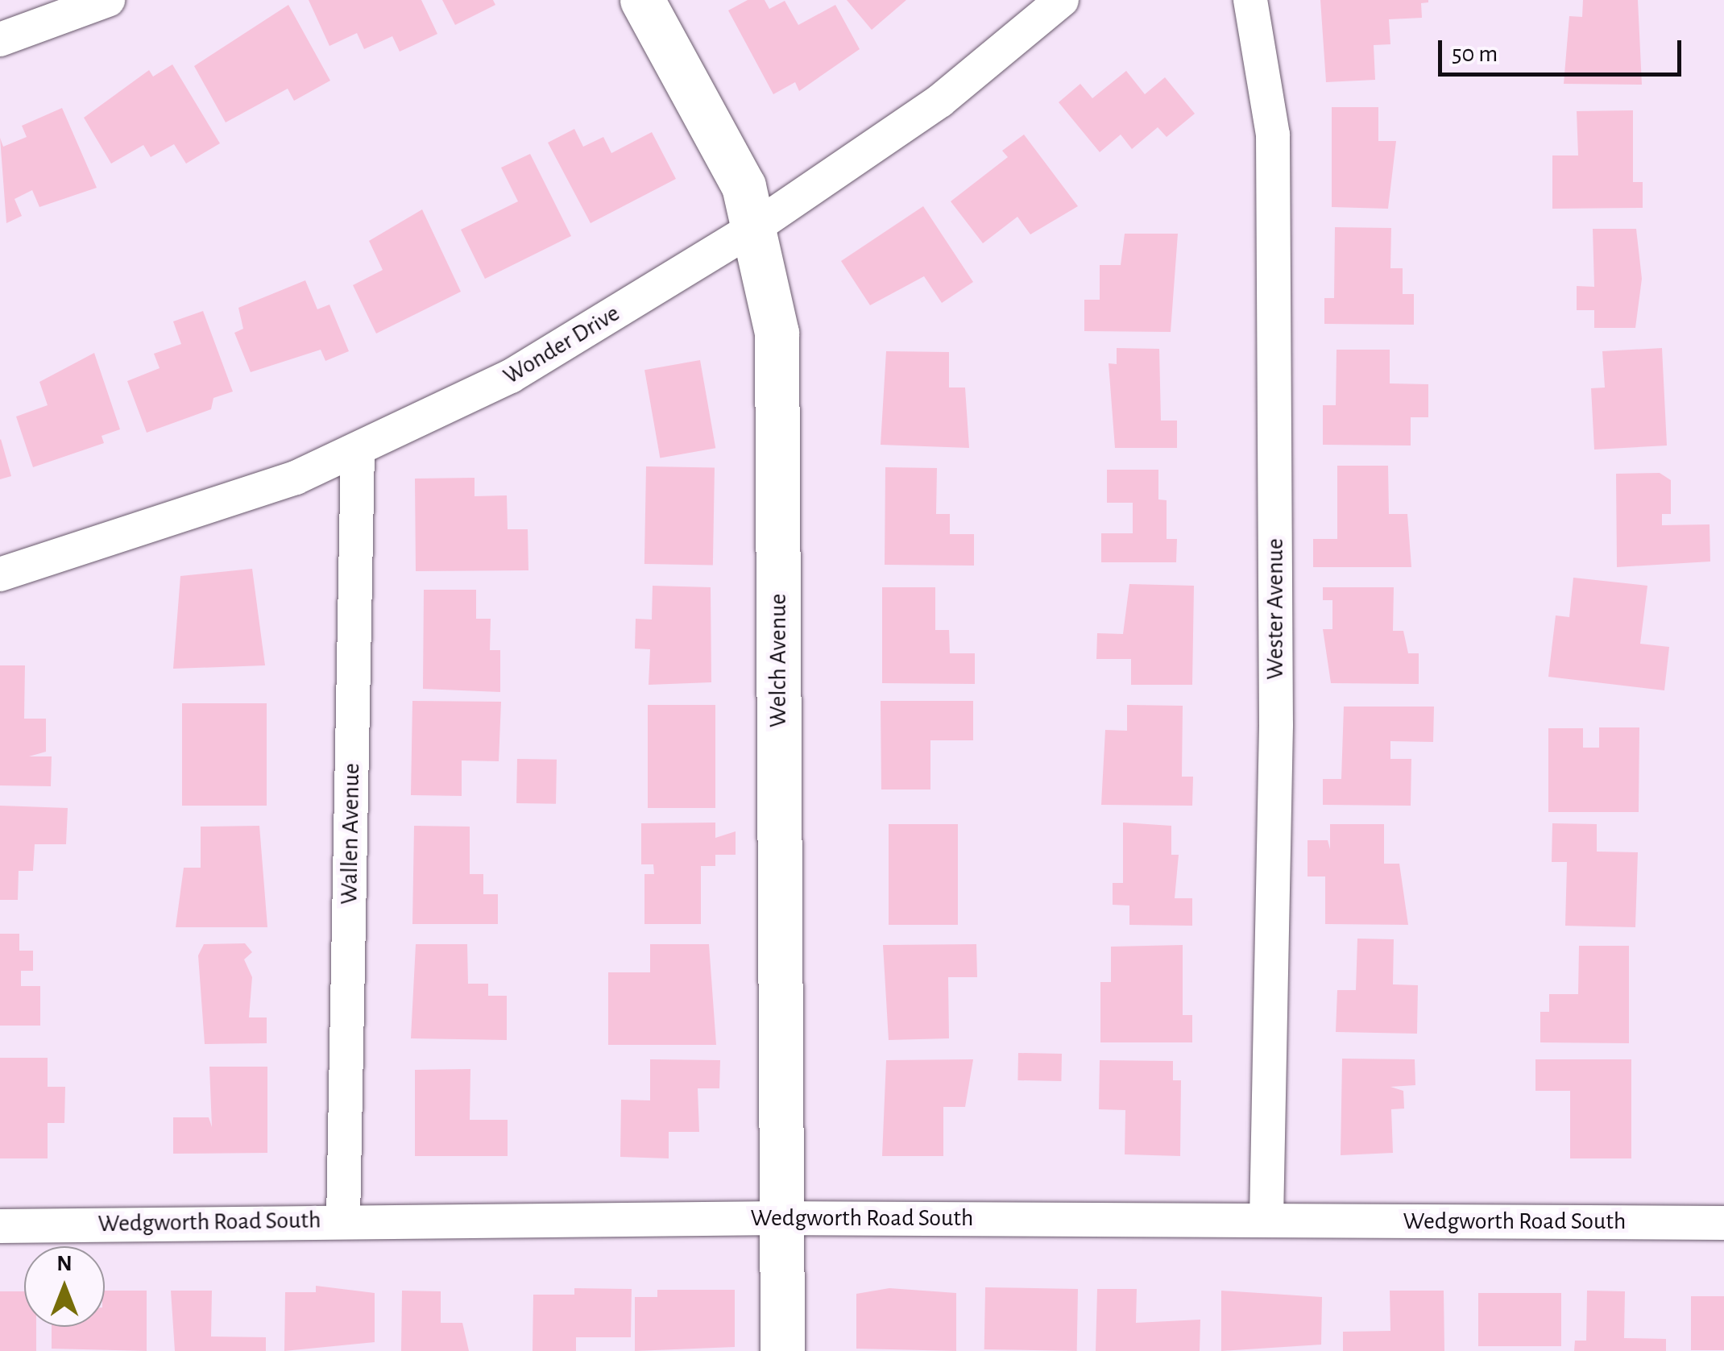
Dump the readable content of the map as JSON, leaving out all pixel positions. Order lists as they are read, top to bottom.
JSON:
{
  "streets": {
    "street": [
      "Wonder Drive",
      "Wester Avenue",
      "Welch Avenue",
      "Wallen Avenue",
      "Wedgworth Road South"
    ]
  },
  "crossings": [
    ["Wonder Drive", "Welch Avenue"],
    ["Wonder Drive", "Wallen Avenue"],
    ["Wester Avenue", "Wedgworth Road South"],
    ["Welch Avenue", "Wedgworth Road South"],
    ["Wallen Avenue", "Wedgworth Road South"]
  ],
  "scale_bar": "50 m",
  "north": "top"
}
